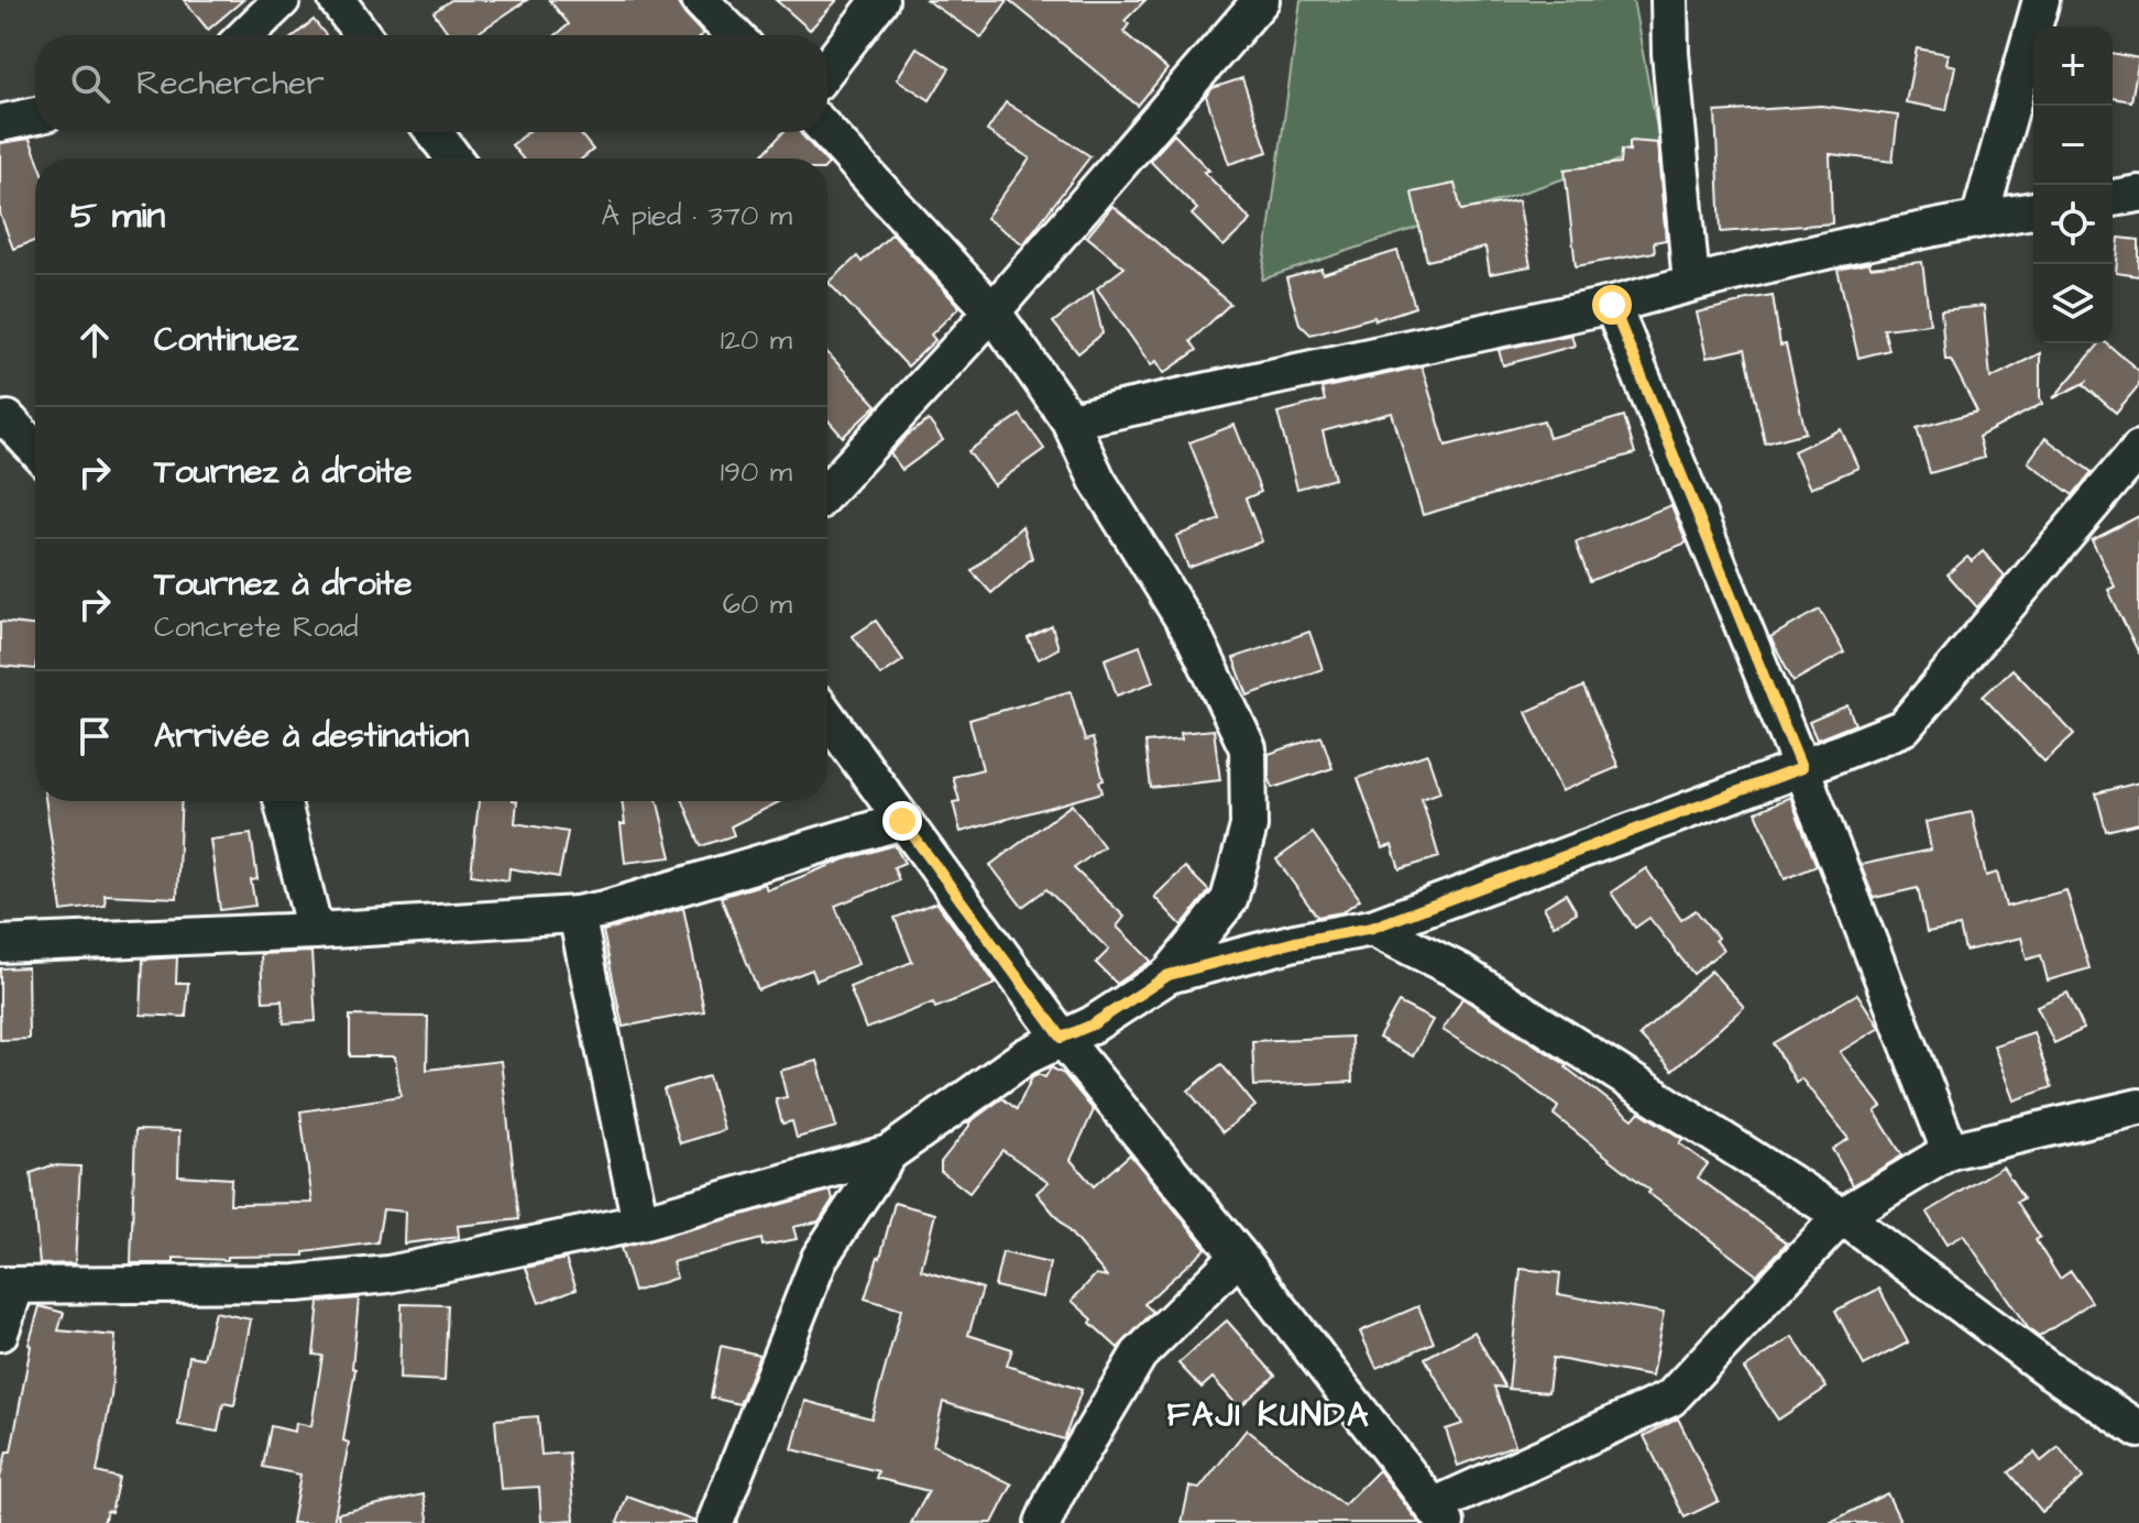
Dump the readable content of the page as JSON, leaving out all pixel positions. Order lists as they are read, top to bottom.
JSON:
{
  "districts": ["FAJI KUNDA"],
  "page": {
    "map_buttons": ["+", "−"],
    "search": "Rechercher",
    "heading": ["5 min", "À pied · 370 m"],
    "list": [
      ["Continuez", "120 m"],
      ["Tournez à droite", "190 m"],
      ["Tournez à droite", "Concrete Road", "60 m"],
      "Arrivée à destination"
    ]
  }
}
